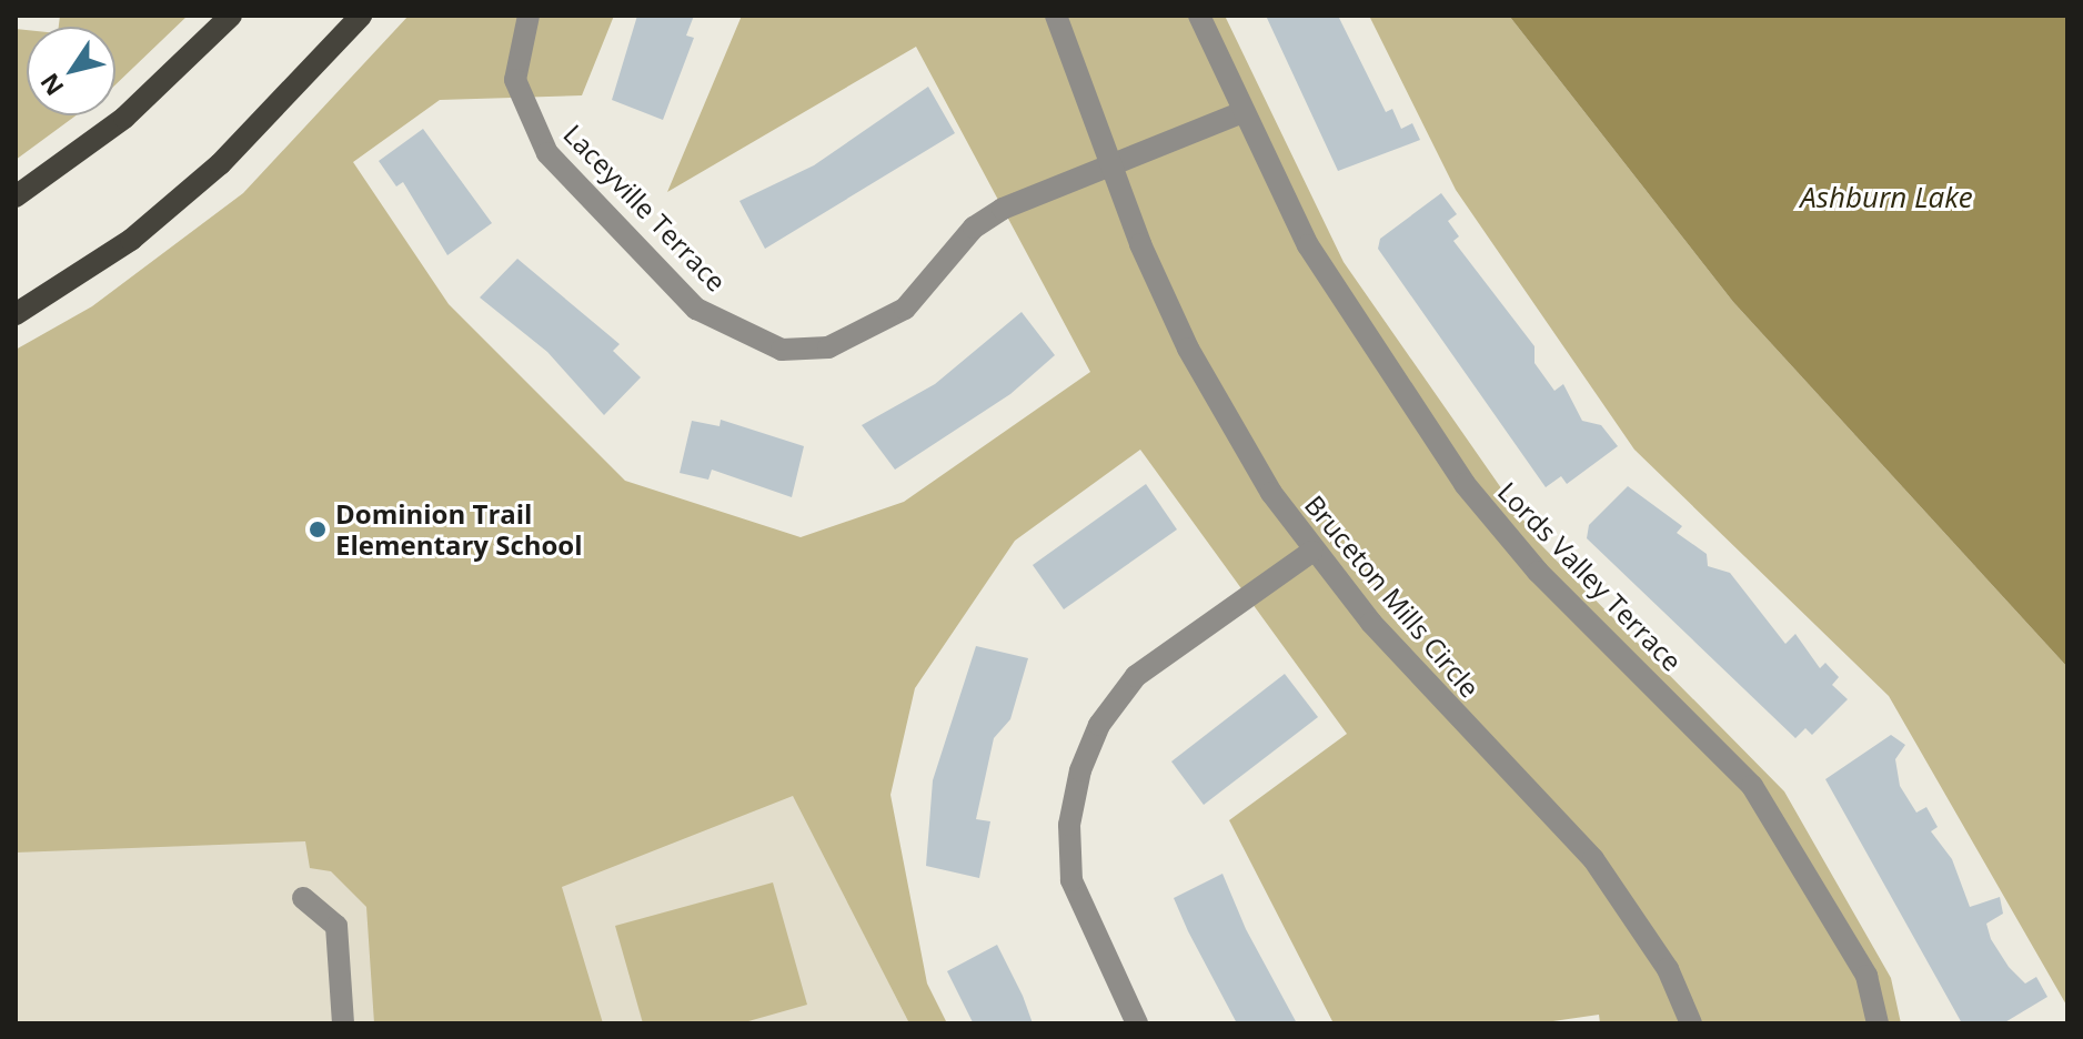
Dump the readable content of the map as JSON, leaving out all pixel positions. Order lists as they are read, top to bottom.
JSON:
{
  "streets": {
    "street": ["Laceyville Terrace", "Lords Valley Terrace", "Bruceton Mills Circle"]
  },
  "crossings": [
    ["Laceyville Terrace", "Lords Valley Terrace"],
    ["Laceyville Terrace", "Bruceton Mills Circle"]
  ],
  "water": ["Ashburn Lake"],
  "places": ["Dominion Trail Elementary School"],
  "north": "bottom left"
}
